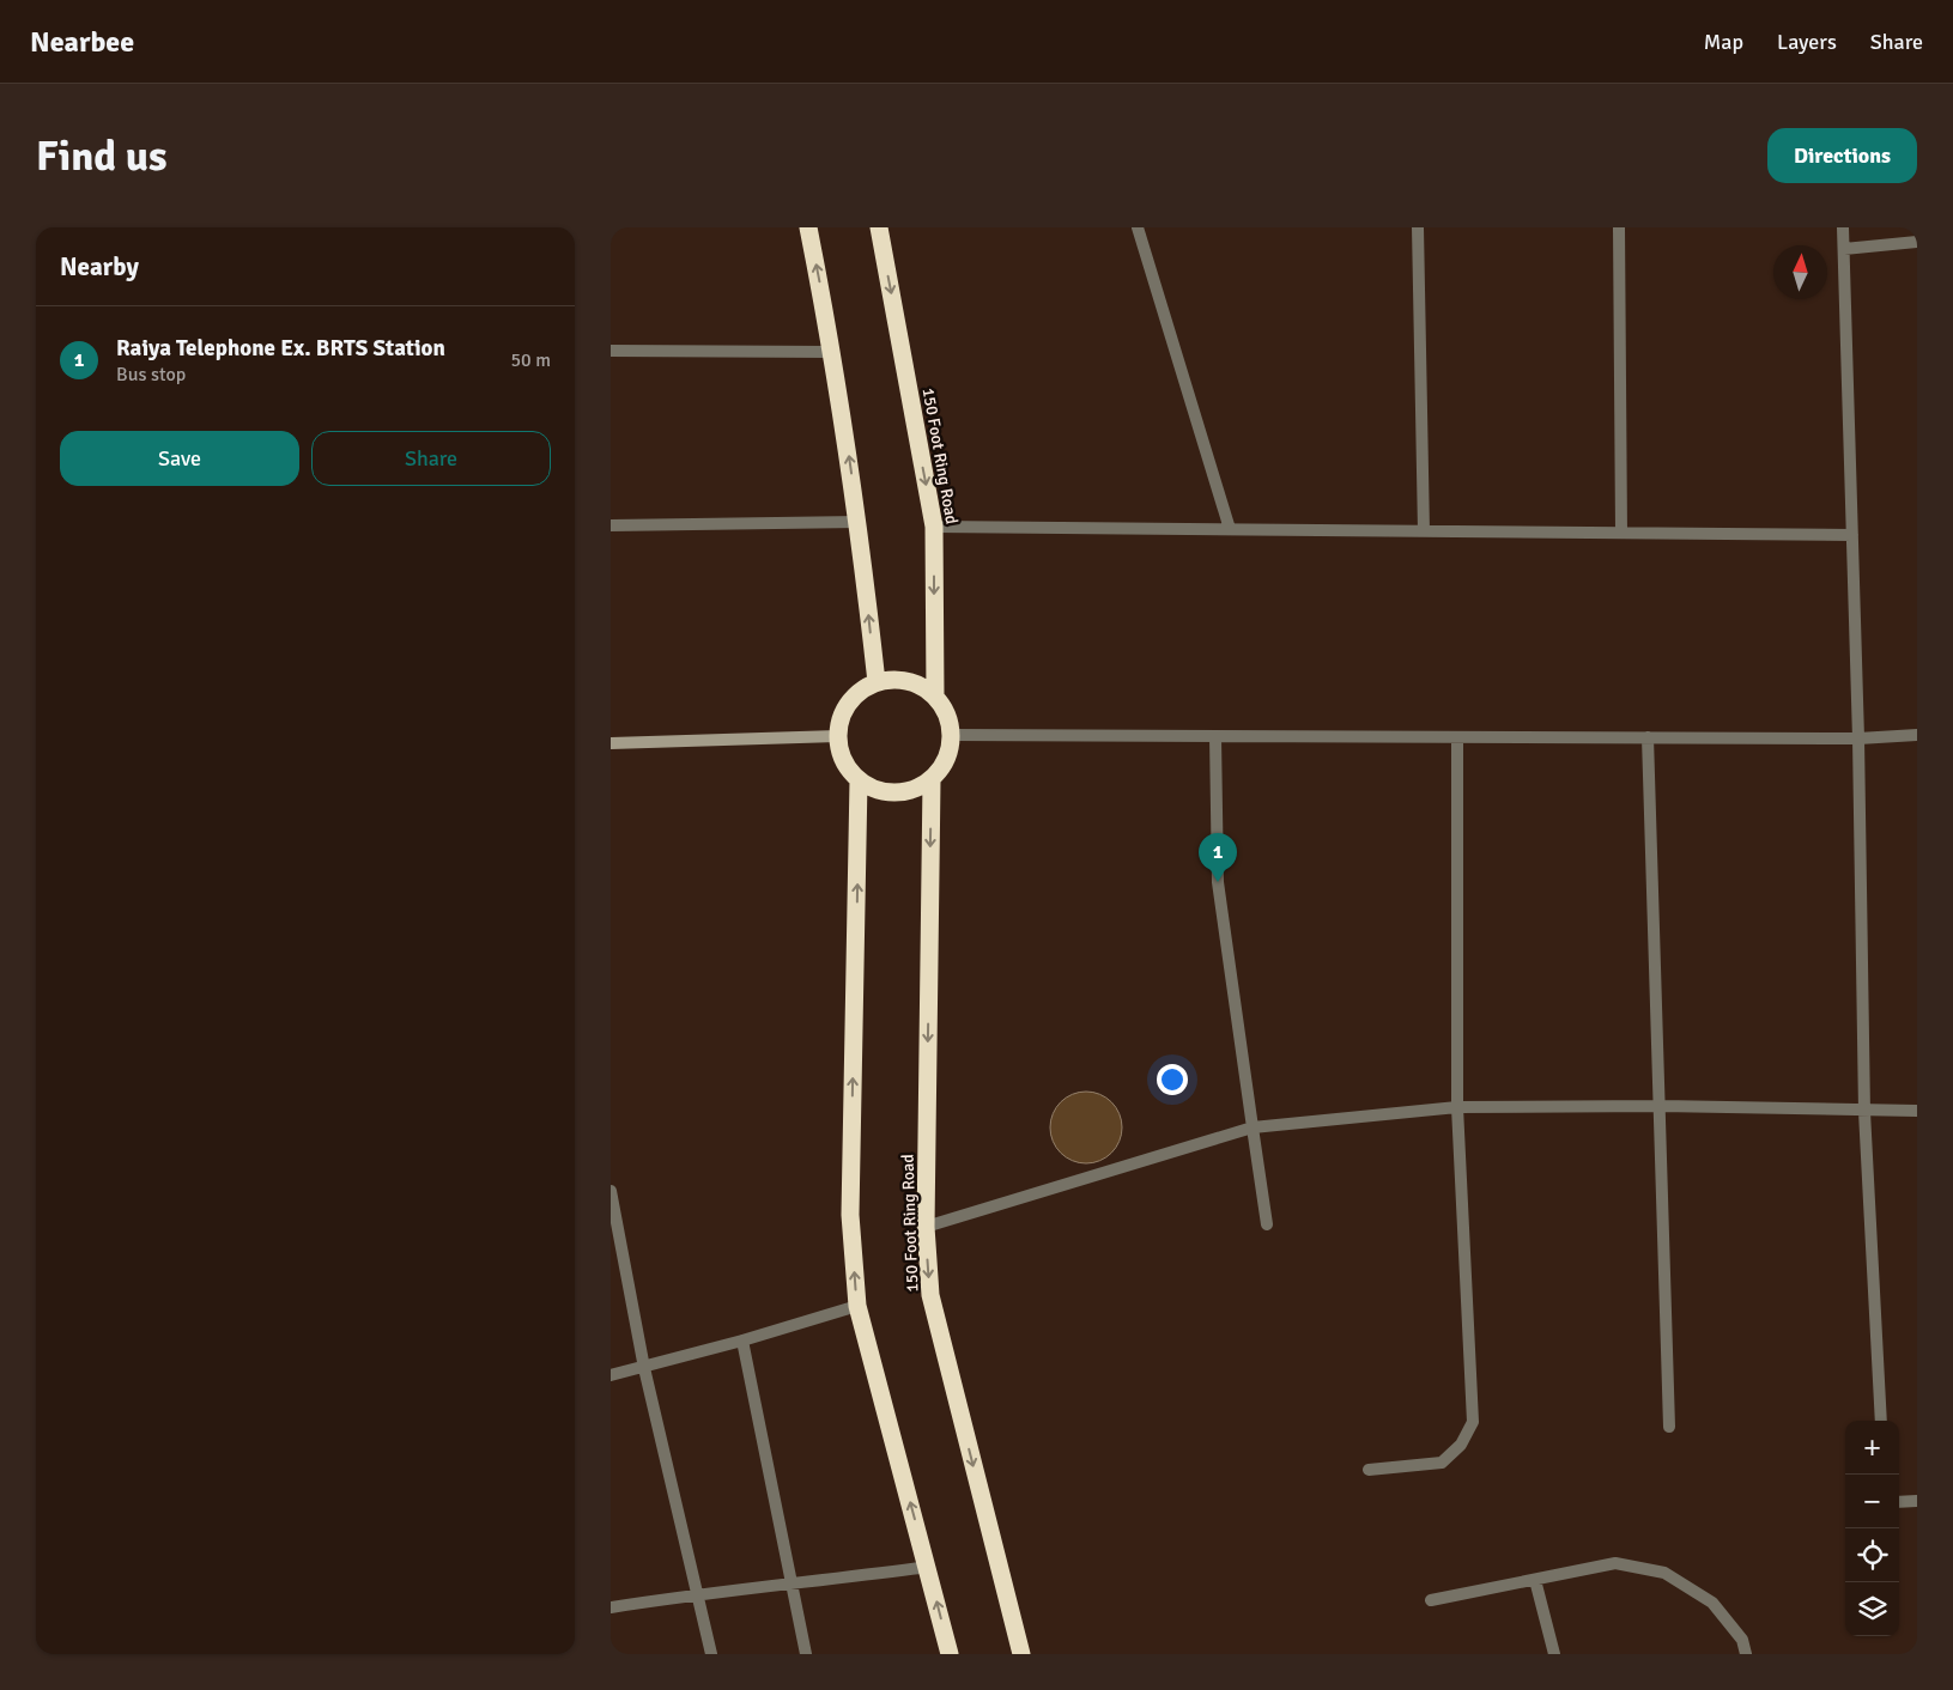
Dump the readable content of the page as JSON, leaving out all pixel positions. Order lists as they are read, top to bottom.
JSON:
{
  "streets": {
    "highway": ["150 Foot Ring Road"]
  },
  "north": "top",
  "page": {
    "header": "Nearbee",
    "nav": ["Map", "Layers", "Share"],
    "buttons": [
      "Directions",
      ["Save", "Share"]
    ],
    "title": "Find us",
    "heading": "Nearby",
    "list": [
      {
        "mark": "1",
        "name": "Raiya Telephone Ex. BRTS Station",
        "note": "Bus stop",
        "value": "50 m"
      }
    ],
    "pins": "1",
    "map_buttons": ["+", "−"]
  }
}
